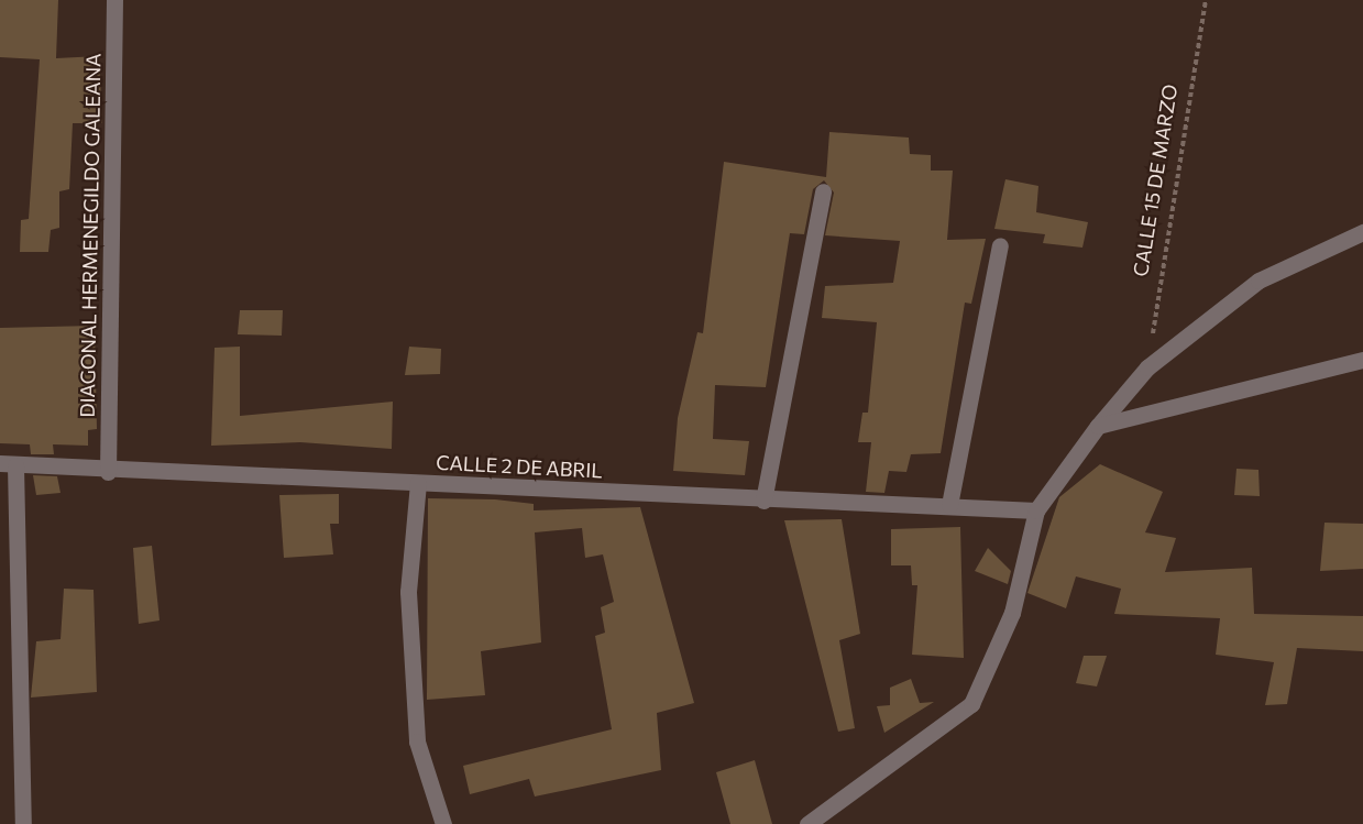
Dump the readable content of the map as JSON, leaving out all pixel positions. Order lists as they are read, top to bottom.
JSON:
{
  "streets": {
    "street": ["DIAGONAL HERMENEGILDO GALEANA", "CALLE 2 DE ABRIL"],
    "path": ["CALLE 15 DE MARZO"]
  },
  "crossings": [
    ["DIAGONAL HERMENEGILDO GALEANA", "CALLE 2 DE ABRIL"]
  ]
}
